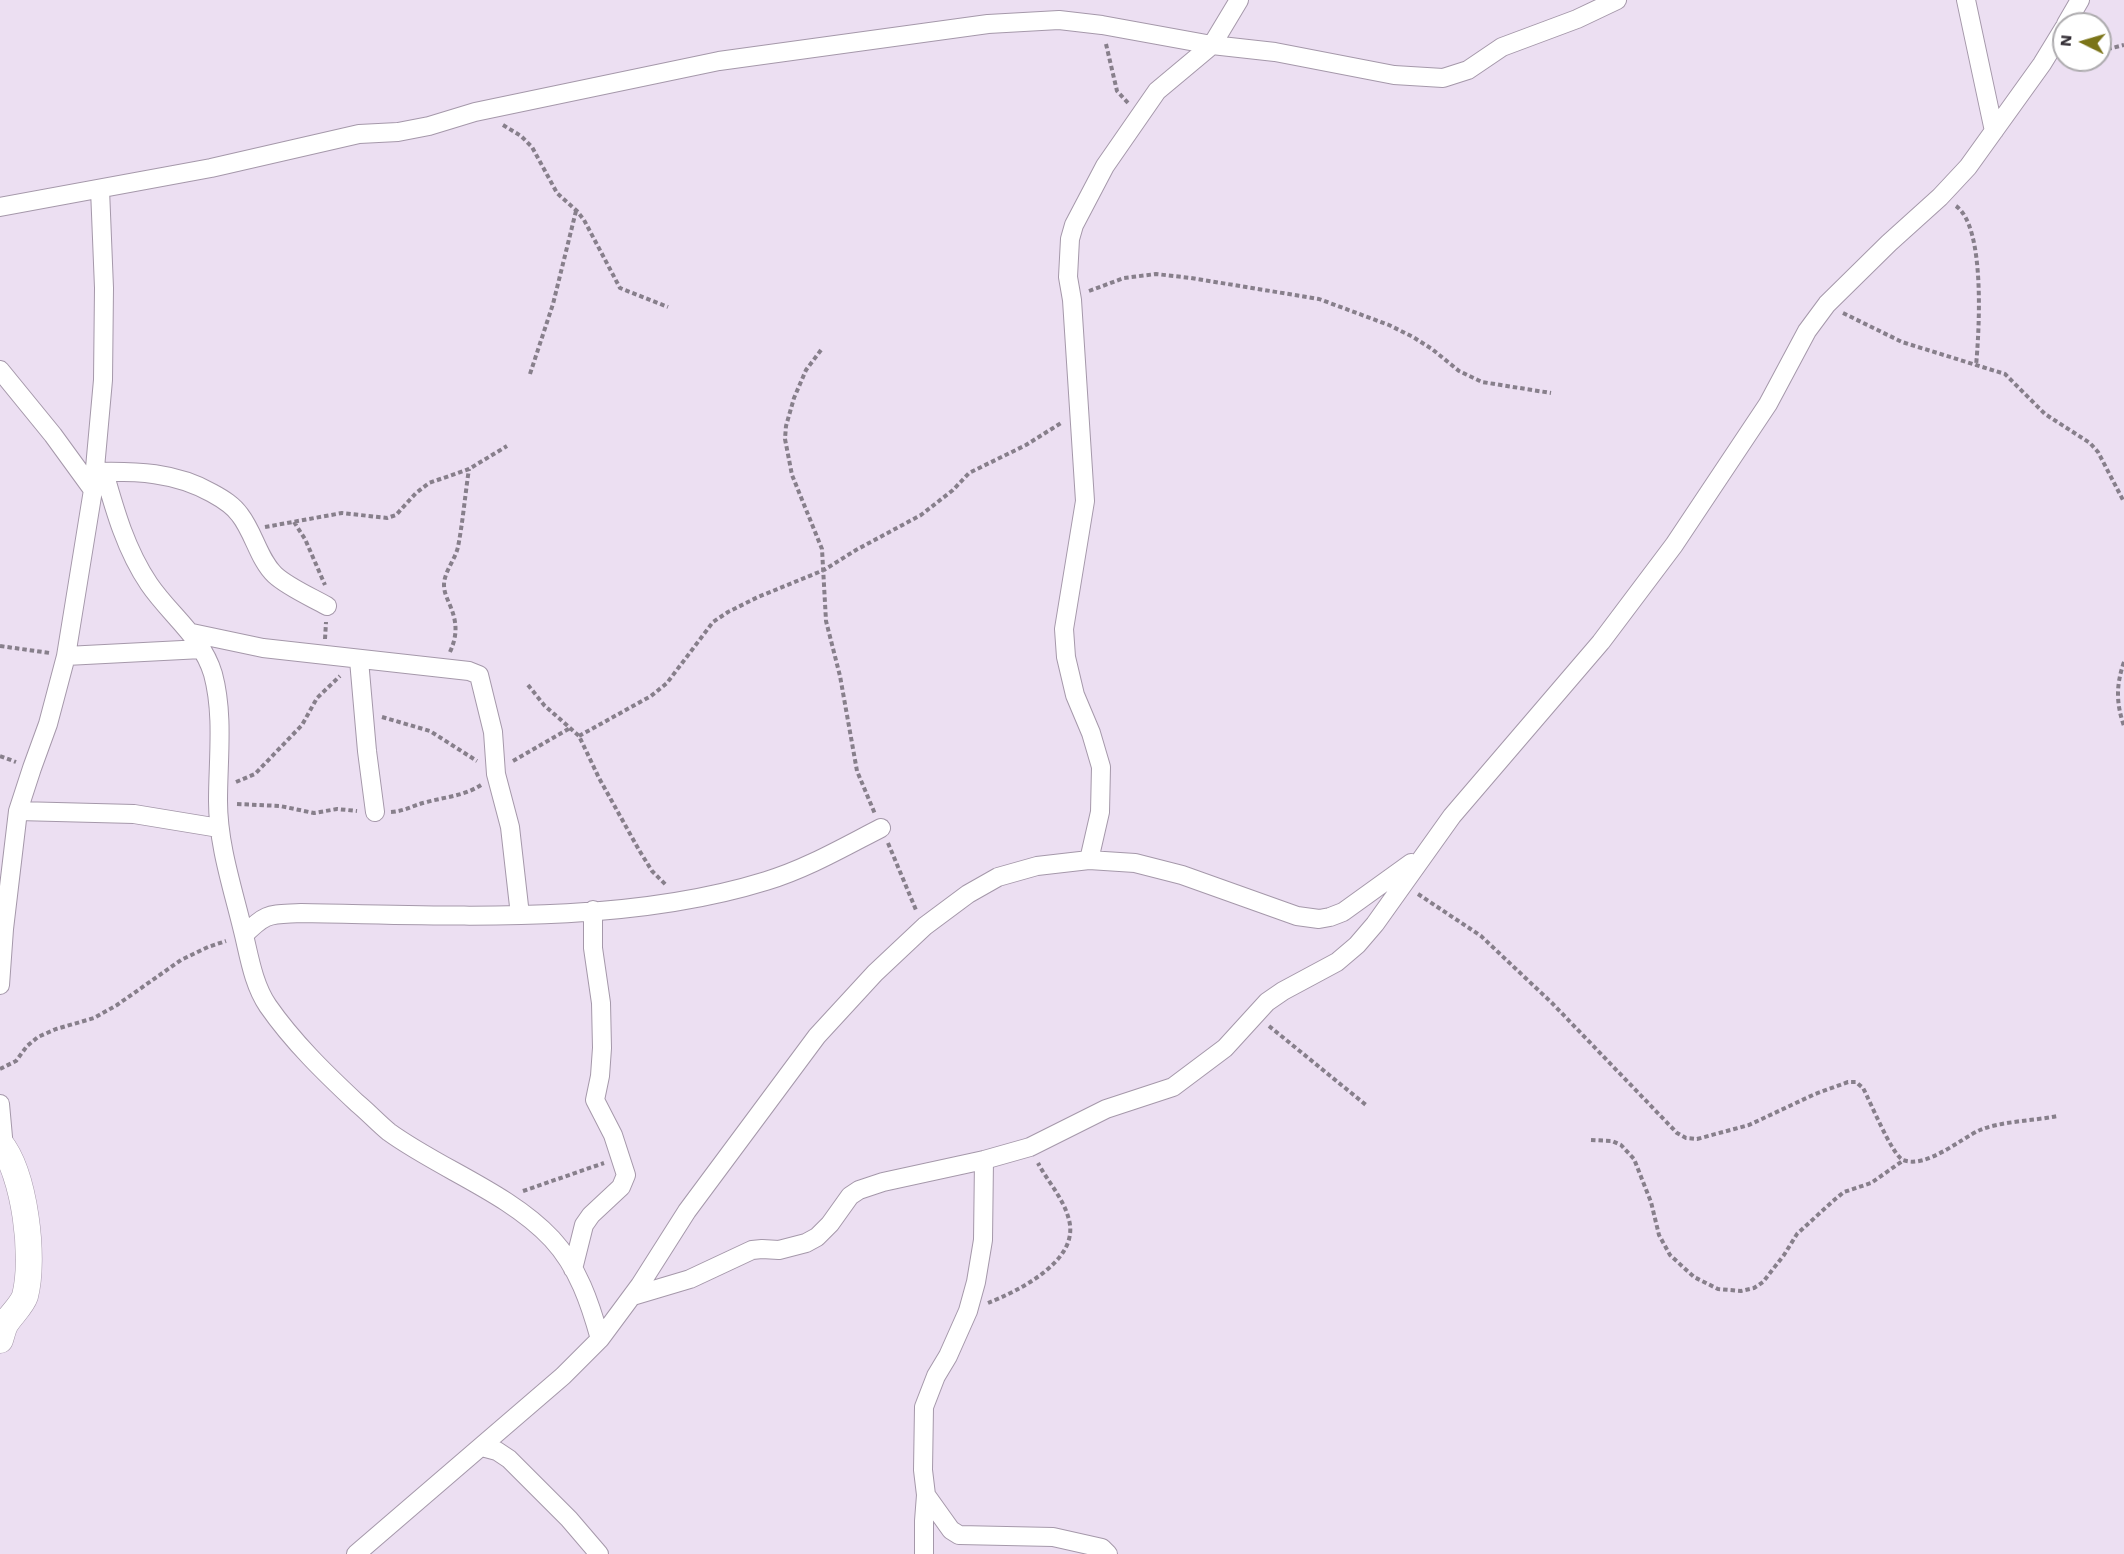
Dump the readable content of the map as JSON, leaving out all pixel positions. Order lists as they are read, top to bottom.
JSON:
{
  "north": "left"
}
